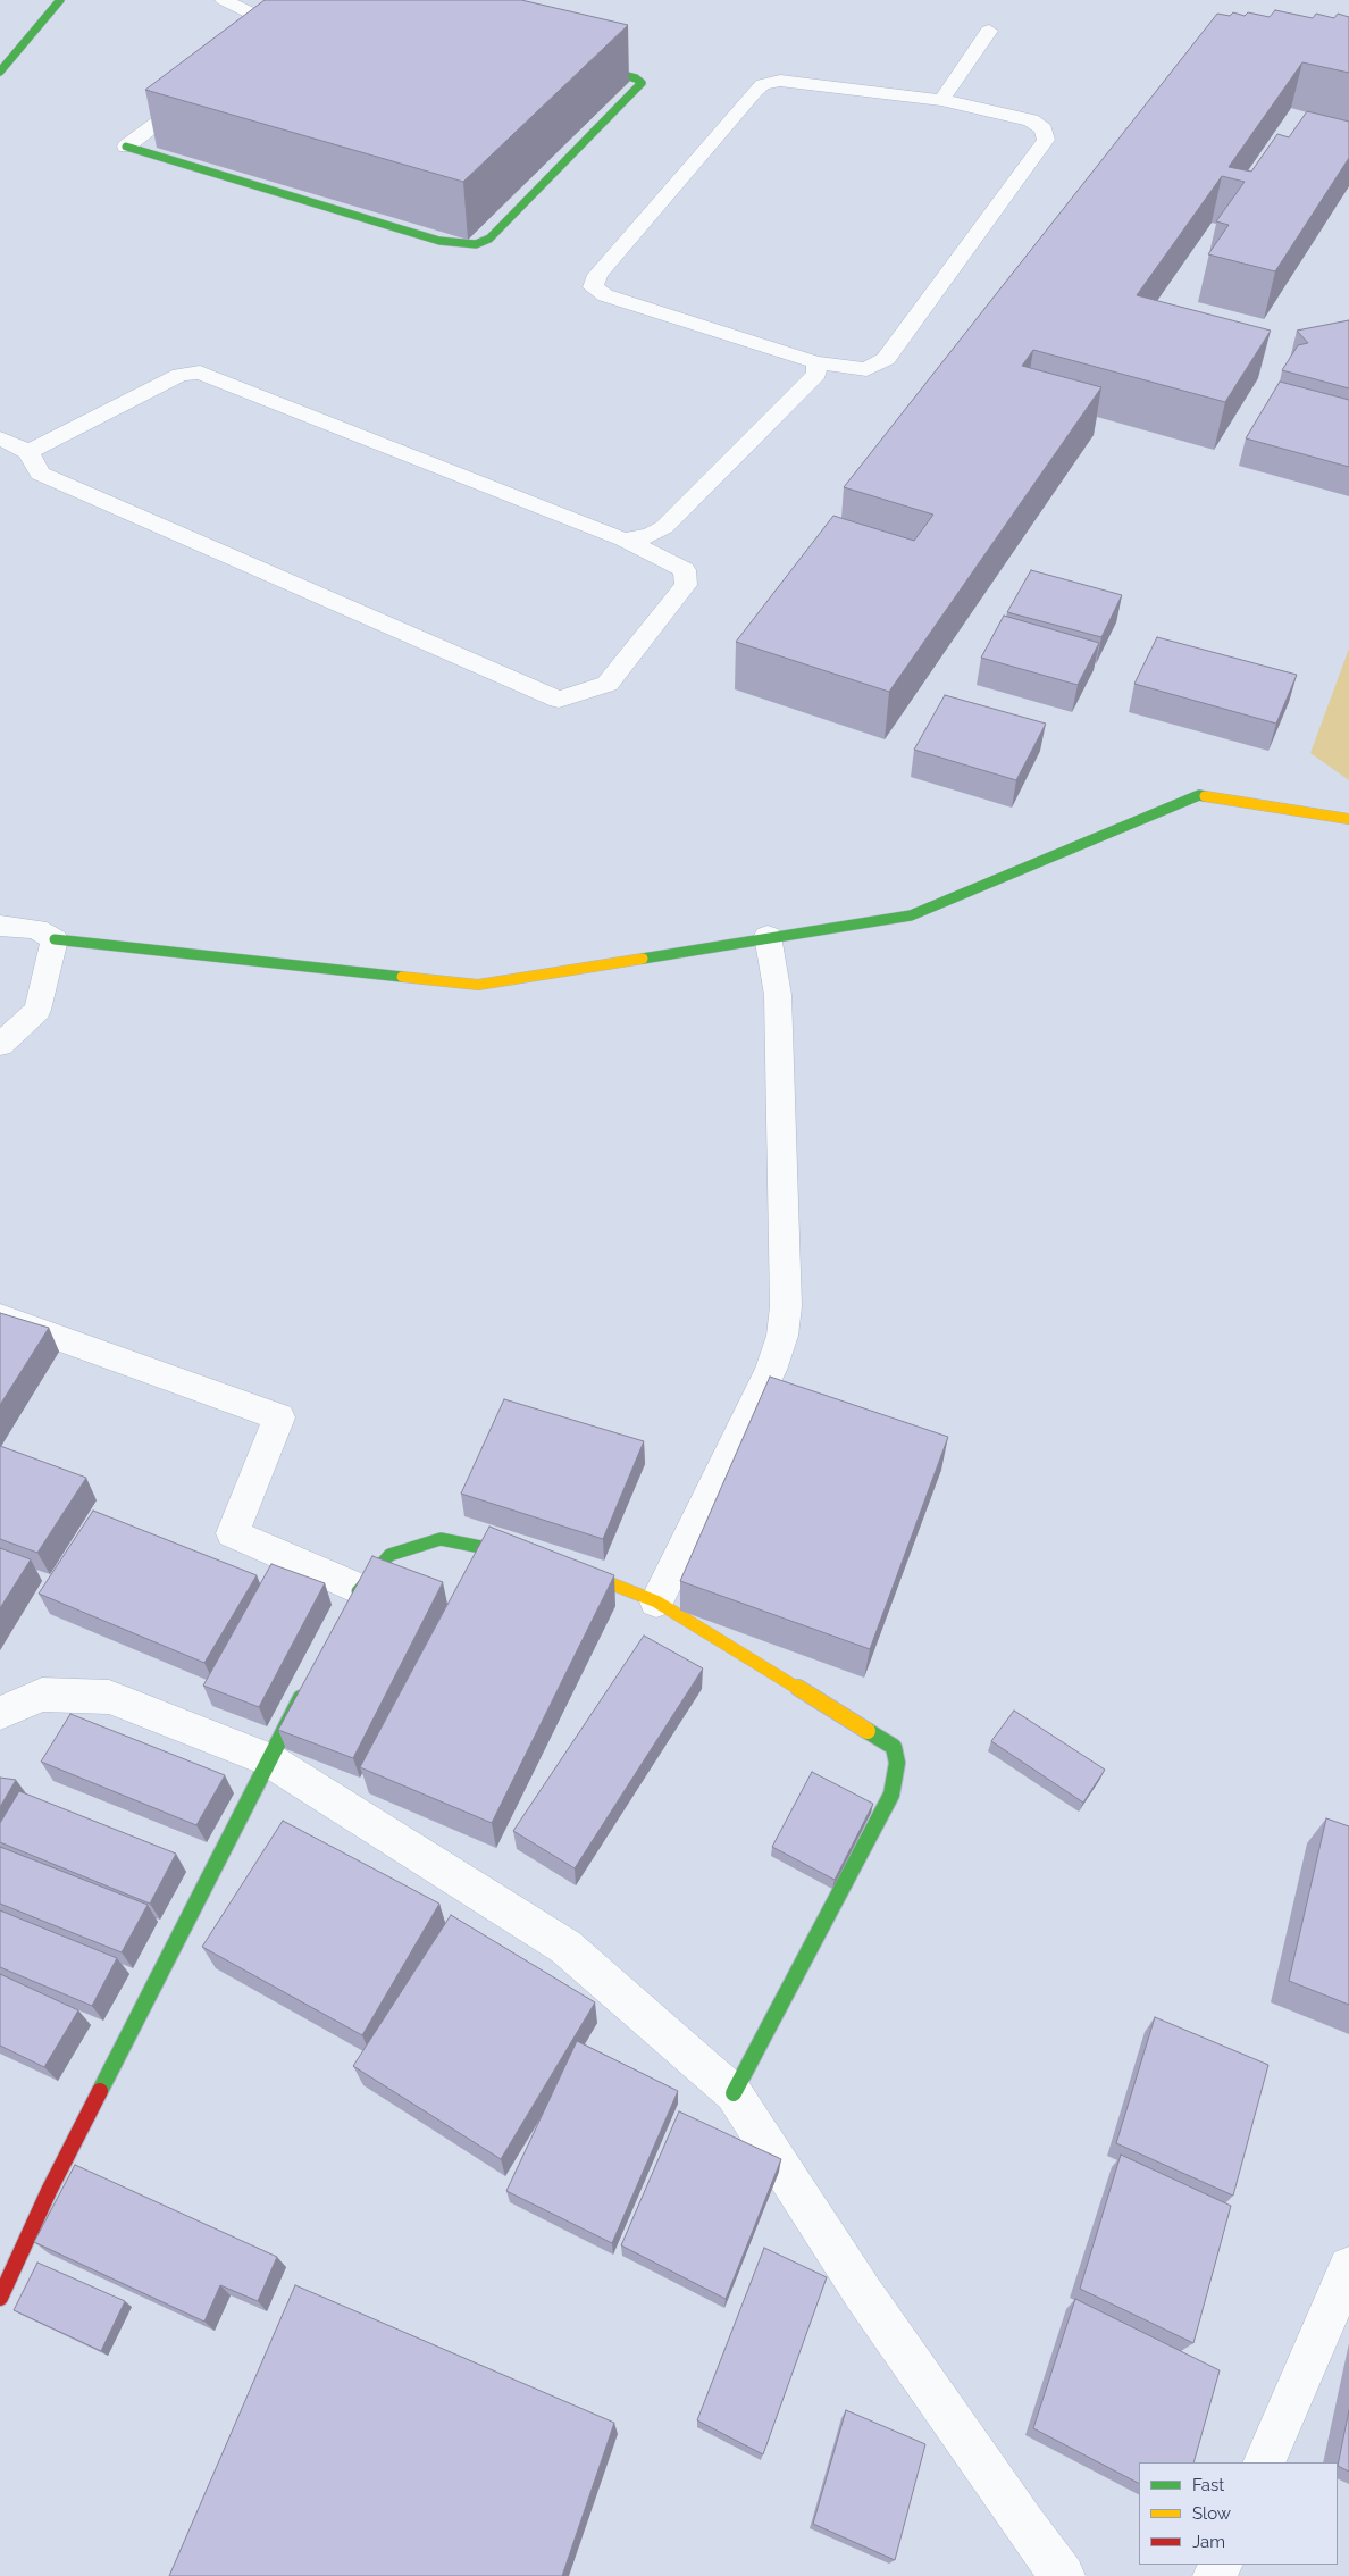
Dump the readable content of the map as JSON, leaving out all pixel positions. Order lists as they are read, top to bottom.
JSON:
{
  "legend": ["Fast", "Slow", "Jam"]
}
